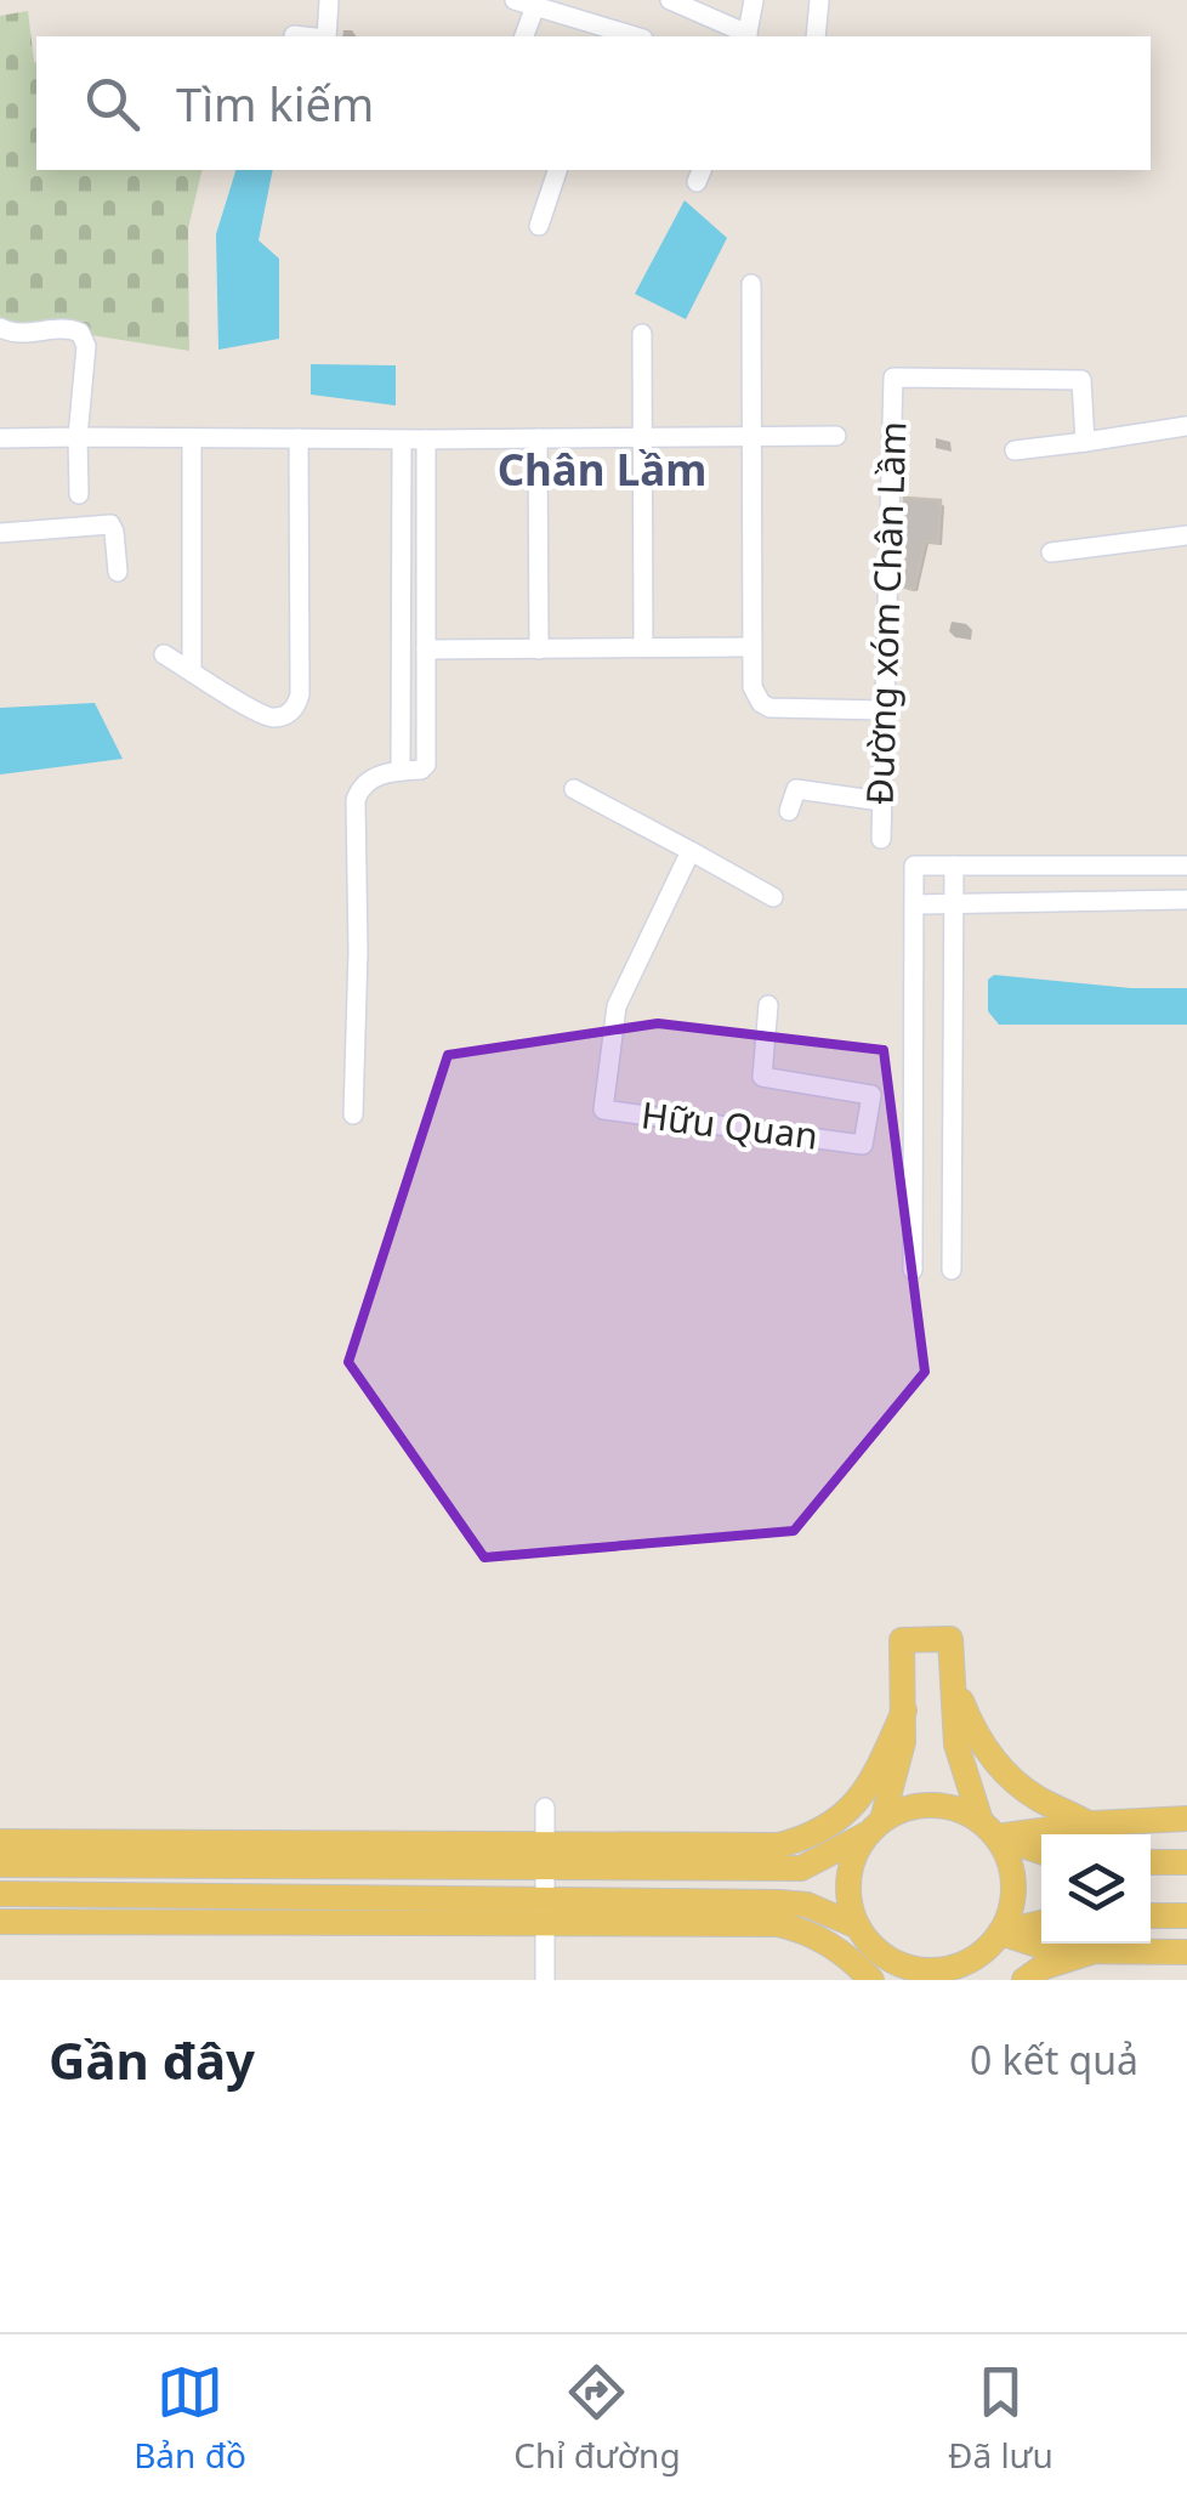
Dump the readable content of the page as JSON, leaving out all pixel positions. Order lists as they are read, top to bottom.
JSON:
{
  "streets": {
    "street": ["Đường xóm Chân Lầm", "Hữu Quan"]
  },
  "districts": ["Chân Lầm"],
  "page": {
    "search": "Tìm kiếm",
    "heading": ["Gần đây", "0 kết quả"],
    "nav": ["Bản đồ", "Chỉ đường", "Đã lưu"]
  }
}
